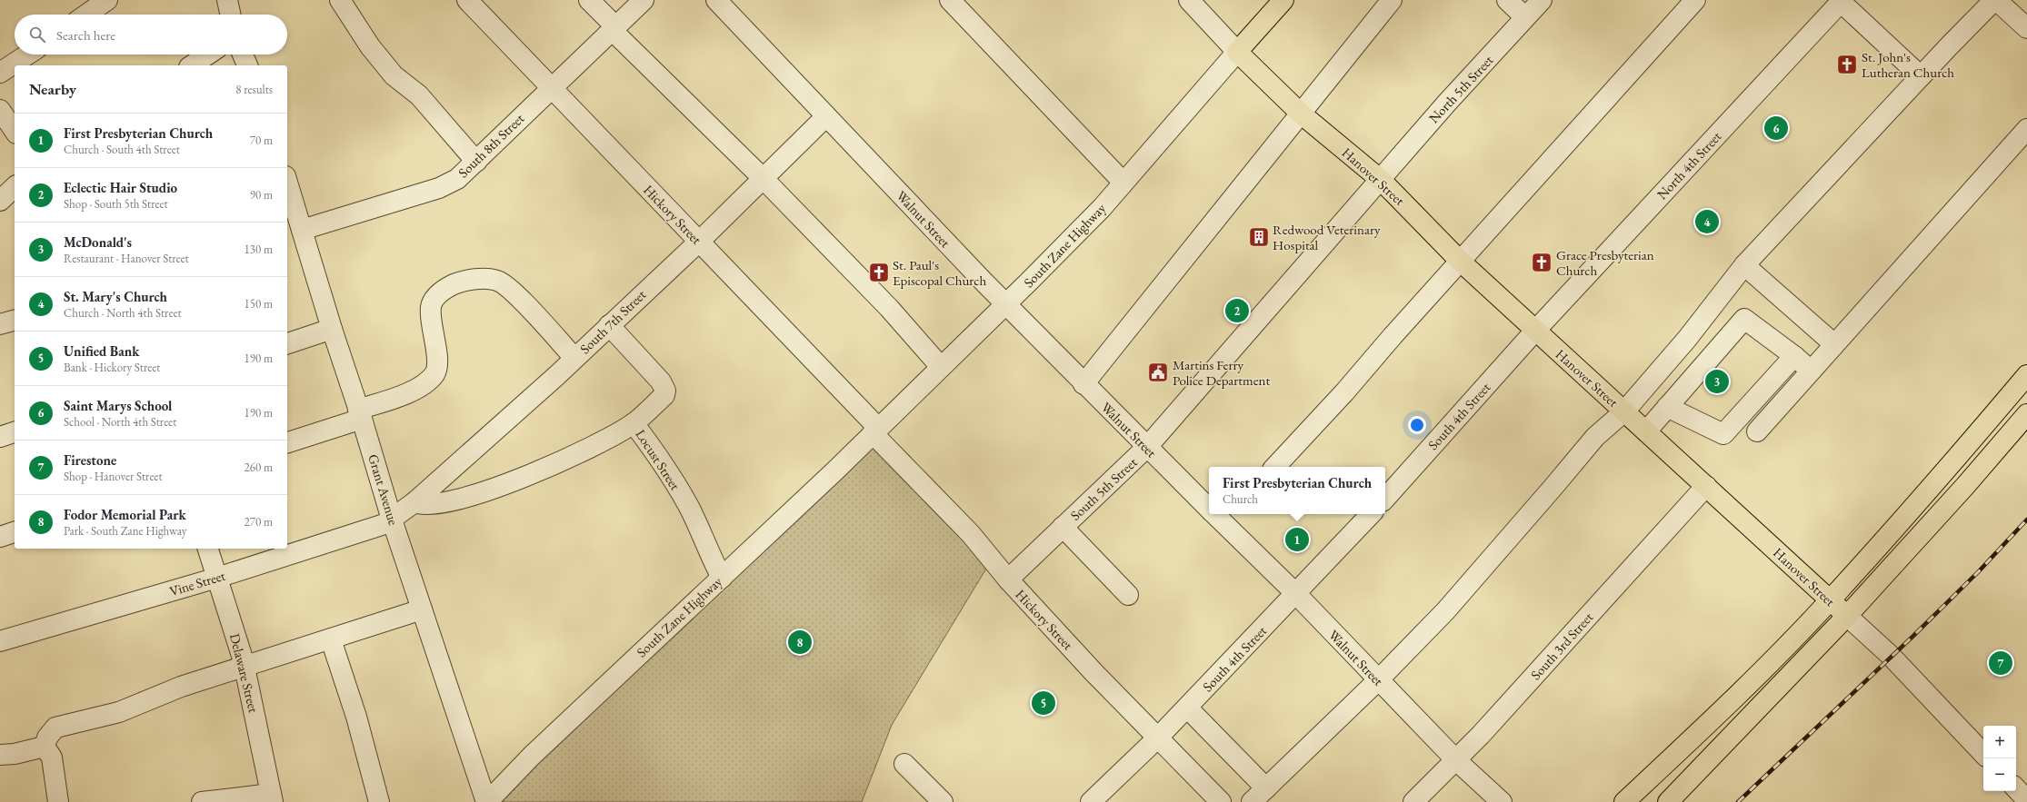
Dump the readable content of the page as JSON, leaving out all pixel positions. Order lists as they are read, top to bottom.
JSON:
{
  "streets": {
    "main road": ["Hanover Street"],
    "street": [
      "North 5th Street",
      "South 8th Street",
      "North 4th Street",
      "Hickory Street",
      "Walnut Street",
      "South Zane Highway",
      "South 7th Street",
      "South 4th Street",
      "Locust Street",
      "South 5th Street",
      "Grant Avenue",
      "Vine Street",
      "South 3rd Street",
      "Delaware Street"
    ]
  },
  "crossings": [
    ["North 5th Street", "Hanover Street"],
    ["North 5th Street", "South 5th Street"],
    ["South 8th Street", "Hickory Street"],
    ["South 8th Street", "Grant Avenue"],
    ["North 4th Street", "Hanover Street"],
    ["North 4th Street", "South 4th Street"],
    ["Hanover Street", "South Zane Highway"],
    ["Hanover Street", "South 4th Street"],
    ["Hanover Street", "South 5th Street"],
    ["Hanover Street", "South 3rd Street"],
    ["Hickory Street", "South Zane Highway"],
    ["Hickory Street", "South 7th Street"],
    ["Hickory Street", "South 4th Street"],
    ["Hickory Street", "South 5th Street"],
    ["Walnut Street", "South Zane Highway"],
    ["Walnut Street", "South 7th Street"],
    ["Walnut Street", "South 4th Street"],
    ["Walnut Street", "South 5th Street"],
    ["Walnut Street", "South 3rd Street"],
    ["South Zane Highway", "Locust Street"],
    ["South Zane Highway", "Grant Avenue"],
    ["South 7th Street", "Locust Street"],
    ["South 7th Street", "Grant Avenue"],
    ["South 7th Street", "Vine Street"],
    ["Grant Avenue", "Vine Street"],
    ["Vine Street", "Delaware Street"]
  ],
  "places": {
    "church": ["St. John's Lutheran Church", "Grace Presbyterian Church", "St. Paul's Episcopal Church"],
    "building": ["Redwood Veterinary Hospital"],
    "public building": ["Martins Ferry Police Department"]
  },
  "page": {
    "search": "Search here",
    "heading": ["Nearby", "8 results"],
    "list": [
      {
        "mark": "1",
        "name": "First Presbyterian Church",
        "note": "Church · South 4th Street",
        "value": "70 m"
      },
      {
        "mark": "2",
        "name": "Eclectic Hair Studio",
        "note": "Shop · South 5th Street",
        "value": "90 m"
      },
      {
        "mark": "3",
        "name": "McDonald's",
        "note": "Restaurant · Hanover Street",
        "value": "130 m"
      },
      {
        "mark": "4",
        "name": "St. Mary's Church",
        "note": "Church · North 4th Street",
        "value": "150 m"
      },
      {
        "mark": "5",
        "name": "Unified Bank",
        "note": "Bank · Hickory Street",
        "value": "190 m"
      },
      {
        "mark": "6",
        "name": "Saint Marys School",
        "note": "School · North 4th Street",
        "value": "190 m"
      },
      {
        "mark": "7",
        "name": "Firestone",
        "note": "Shop · Hanover Street",
        "value": "260 m"
      },
      {
        "mark": "8",
        "name": "Fodor Memorial Park",
        "note": "Park · South Zane Highway",
        "value": "270 m"
      }
    ],
    "pins": [
      "6",
      "4",
      "2",
      "3",
      "1",
      "8",
      "7",
      "5"
    ],
    "popup": ["First Presbyterian Church", "Church"],
    "map_buttons": ["+", "−"]
  }
}
